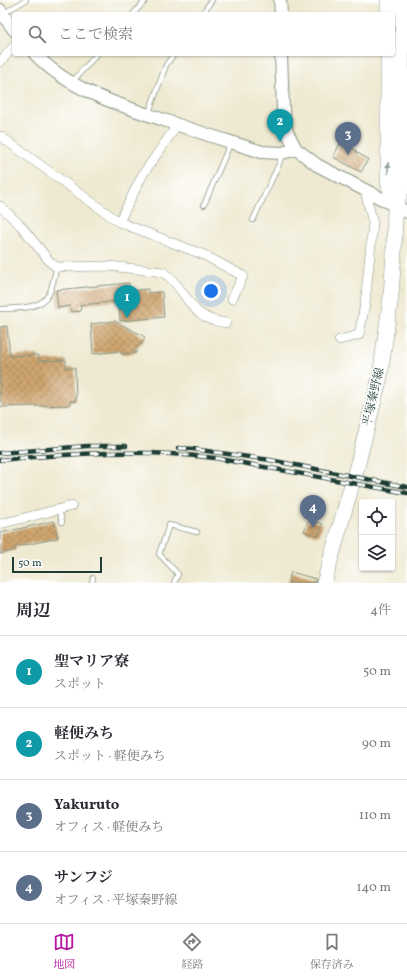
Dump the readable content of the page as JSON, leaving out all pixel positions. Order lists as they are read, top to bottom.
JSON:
{
  "streets": {
    "main road": ["平塚秦野線"]
  },
  "scale_bar": "50 m",
  "page": {
    "search": "ここで検索",
    "pins": [
      "2",
      "3",
      "1",
      "4"
    ],
    "scale": "50 m",
    "heading": ["周辺", "4件"],
    "list": [
      {
        "mark": "1",
        "name": "聖マリア寮",
        "note": "スポット",
        "value": "50 m"
      },
      {
        "mark": "2",
        "name": "軽便みち",
        "note": "スポット · 軽便みち",
        "value": "90 m"
      },
      {
        "mark": "3",
        "name": "Yakuruto",
        "note": "オフィス · 軽便みち",
        "value": "110 m"
      },
      {
        "mark": "4",
        "name": "サンフジ",
        "note": "オフィス · 平塚秦野線",
        "value": "140 m"
      }
    ],
    "nav": ["地図", "経路", "保存済み"]
  }
}
